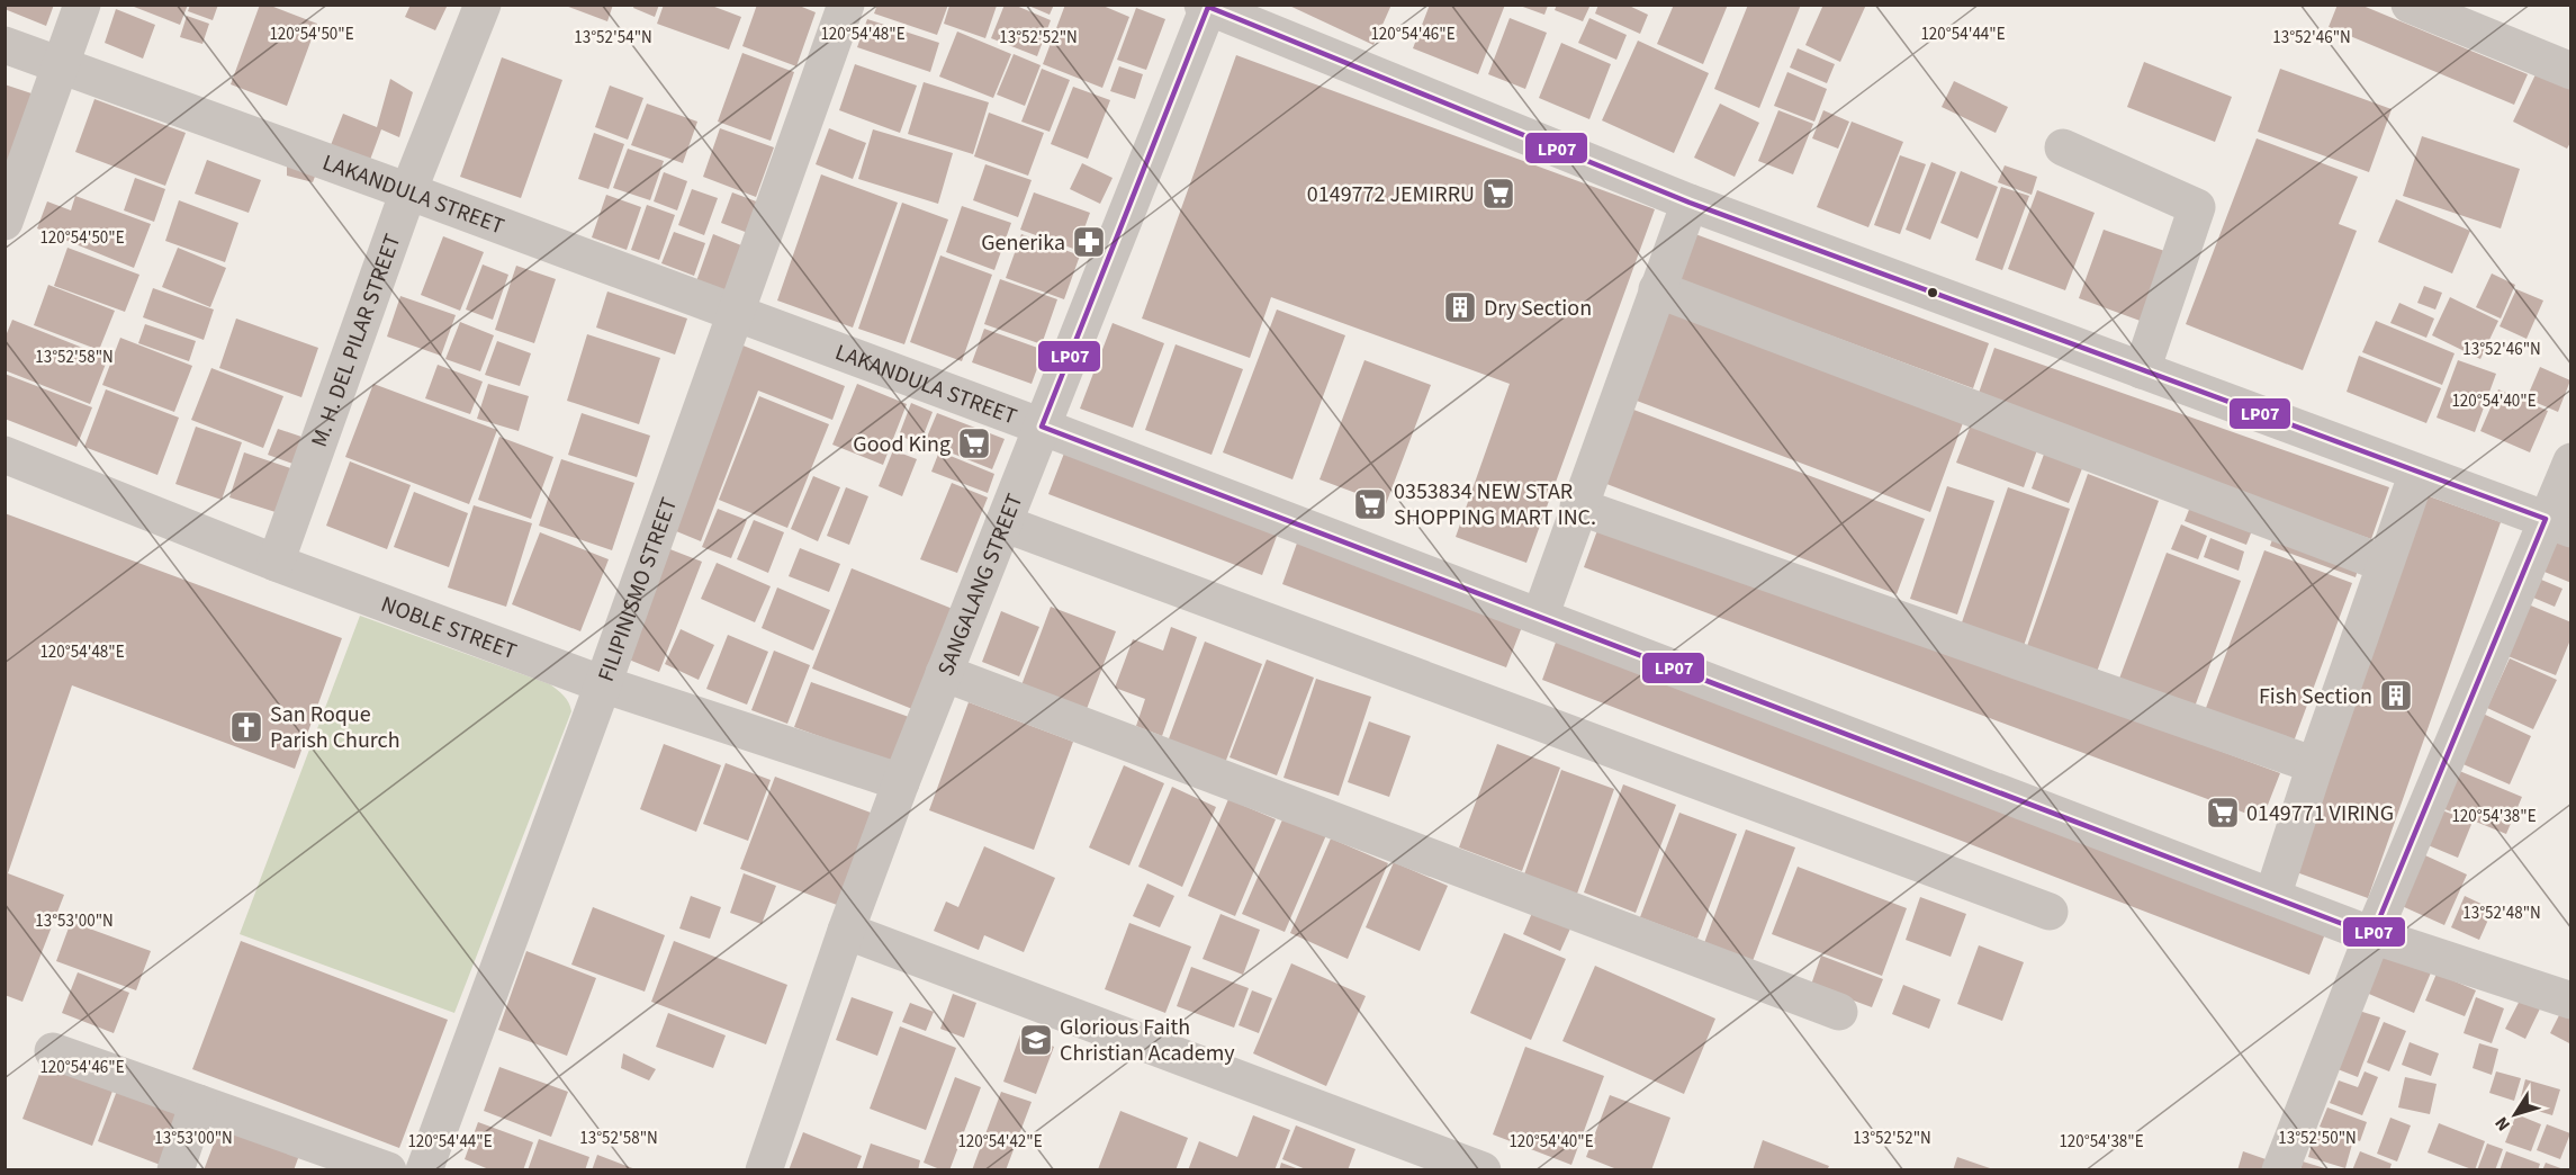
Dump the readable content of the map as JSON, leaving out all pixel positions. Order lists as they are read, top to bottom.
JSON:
{
  "streets": {
    "street": [
      "LAKANDULA STREET",
      "M. H. DEL PILAR STREET",
      "SANGALANG STREET",
      "FILIPINISMO STREET",
      "NOBLE STREET"
    ]
  },
  "crossings": [
    ["LAKANDULA STREET", "M. H. DEL PILAR STREET"],
    ["LAKANDULA STREET", "SANGALANG STREET"],
    ["LAKANDULA STREET", "FILIPINISMO STREET"],
    ["M. H. DEL PILAR STREET", "NOBLE STREET"],
    ["SANGALANG STREET", "NOBLE STREET"],
    ["FILIPINISMO STREET", "NOBLE STREET"]
  ],
  "places": {
    "supermarket": [
      "0149772 JEMIRRU",
      "Good King",
      "0353834 NEW STAR SHOPPING MART INC.",
      "0149771 VIRING"
    ],
    "pharmacy": ["Generika"],
    "building": ["Dry Section", "Fish Section"],
    "church": ["San Roque Parish Church"],
    "school or university": ["Glorious Faith Christian Academy"]
  },
  "lines": ["transit line LP07"],
  "north": "bottom left",
  "coordinates": [
    "120°54'50\"E",
    "120°54'48\"E",
    "120°54'46\"E",
    "120°54'44\"E",
    "13°52'54\"N",
    "13°52'52\"N",
    "13°52'46\"N",
    "13°52'58\"N",
    "120°54'40\"E",
    "120°54'38\"E",
    "13°52'48\"N",
    "13°53'00\"N",
    "13°52'50\"N",
    "120°54'42\"E"
  ]
}
